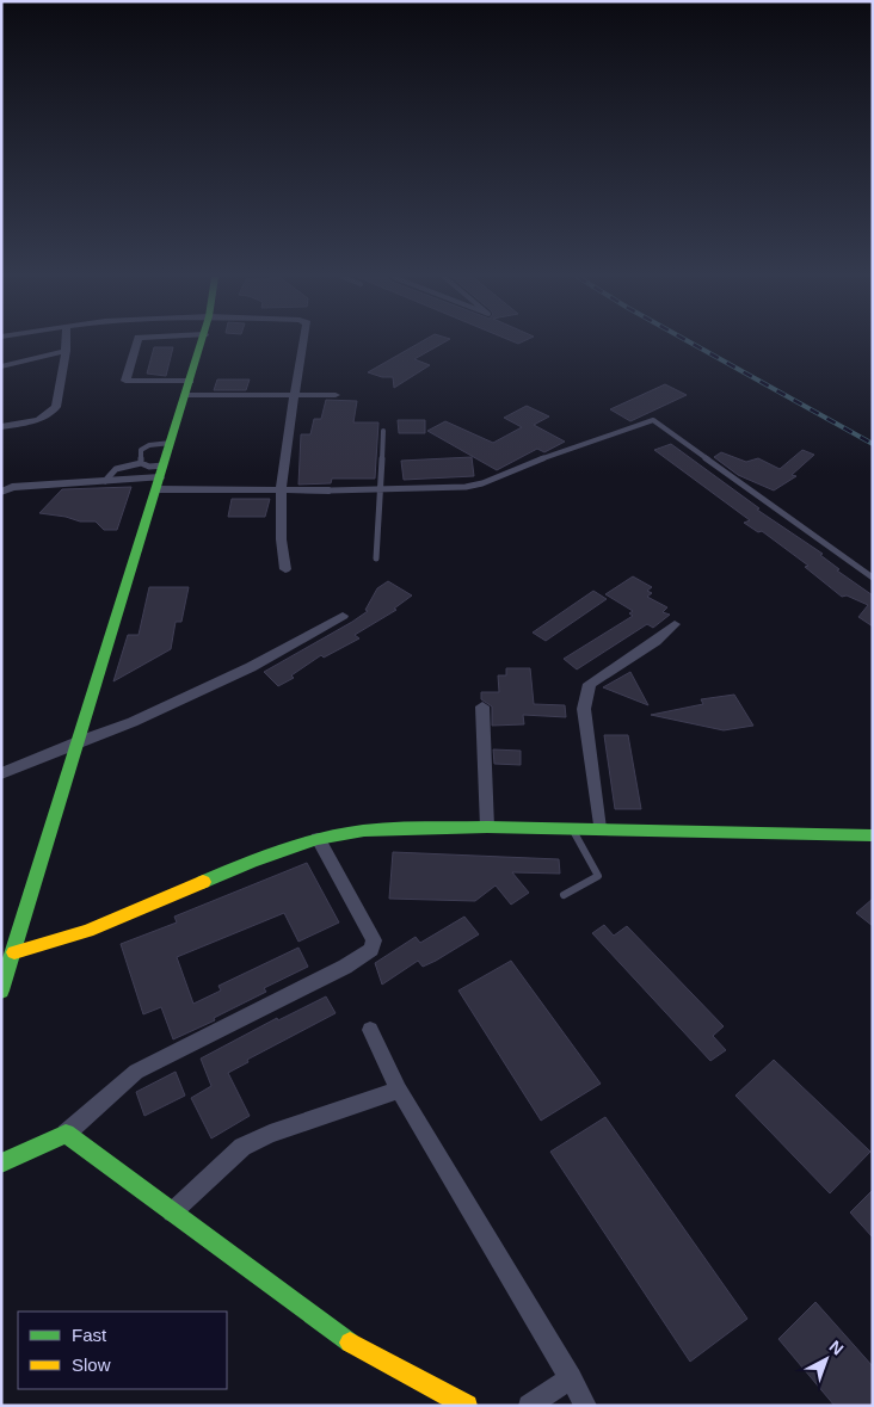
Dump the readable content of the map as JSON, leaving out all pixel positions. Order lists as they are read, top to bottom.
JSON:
{
  "legend": ["Fast", "Slow"],
  "north": "top right"
}
